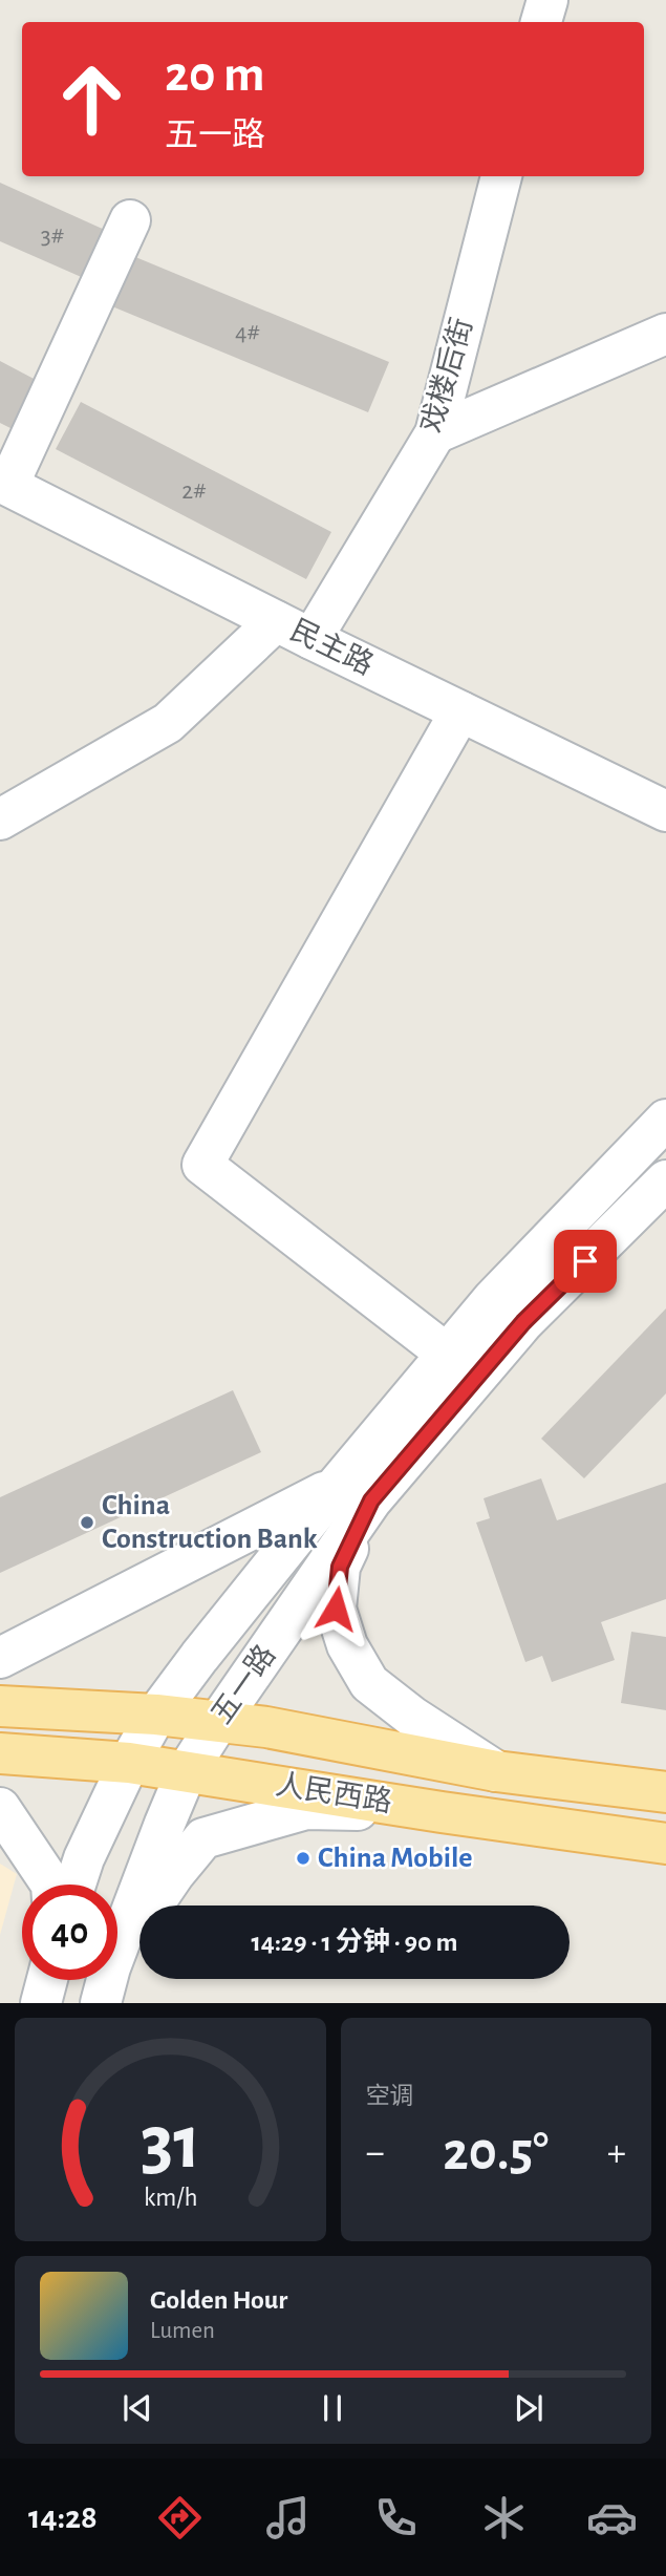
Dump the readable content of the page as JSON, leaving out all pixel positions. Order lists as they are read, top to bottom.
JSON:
{
  "streets": {
    "main road": ["人民西路"],
    "street": ["戏楼后街", "民主路", "五一路"]
  },
  "crossings": [
    ["戏楼后街", "民主路"],
    ["五一路", "人民西路"]
  ],
  "places": ["China Construction Bank", "China Mobile"],
  "house_numbers": ["3#", "4#", "2#"],
  "page": {
    "turn": ["20 m", "五一路"],
    "limit": "40",
    "trip": "14:29 · 1 分钟 · 90 m",
    "tile": "空调",
    "heat": ["−", "20.5°", "+"],
    "song": ["Golden Hour", "Lumen"],
    "tabs": "14:28",
    "gauge": ["31", "km/h"]
  }
}
